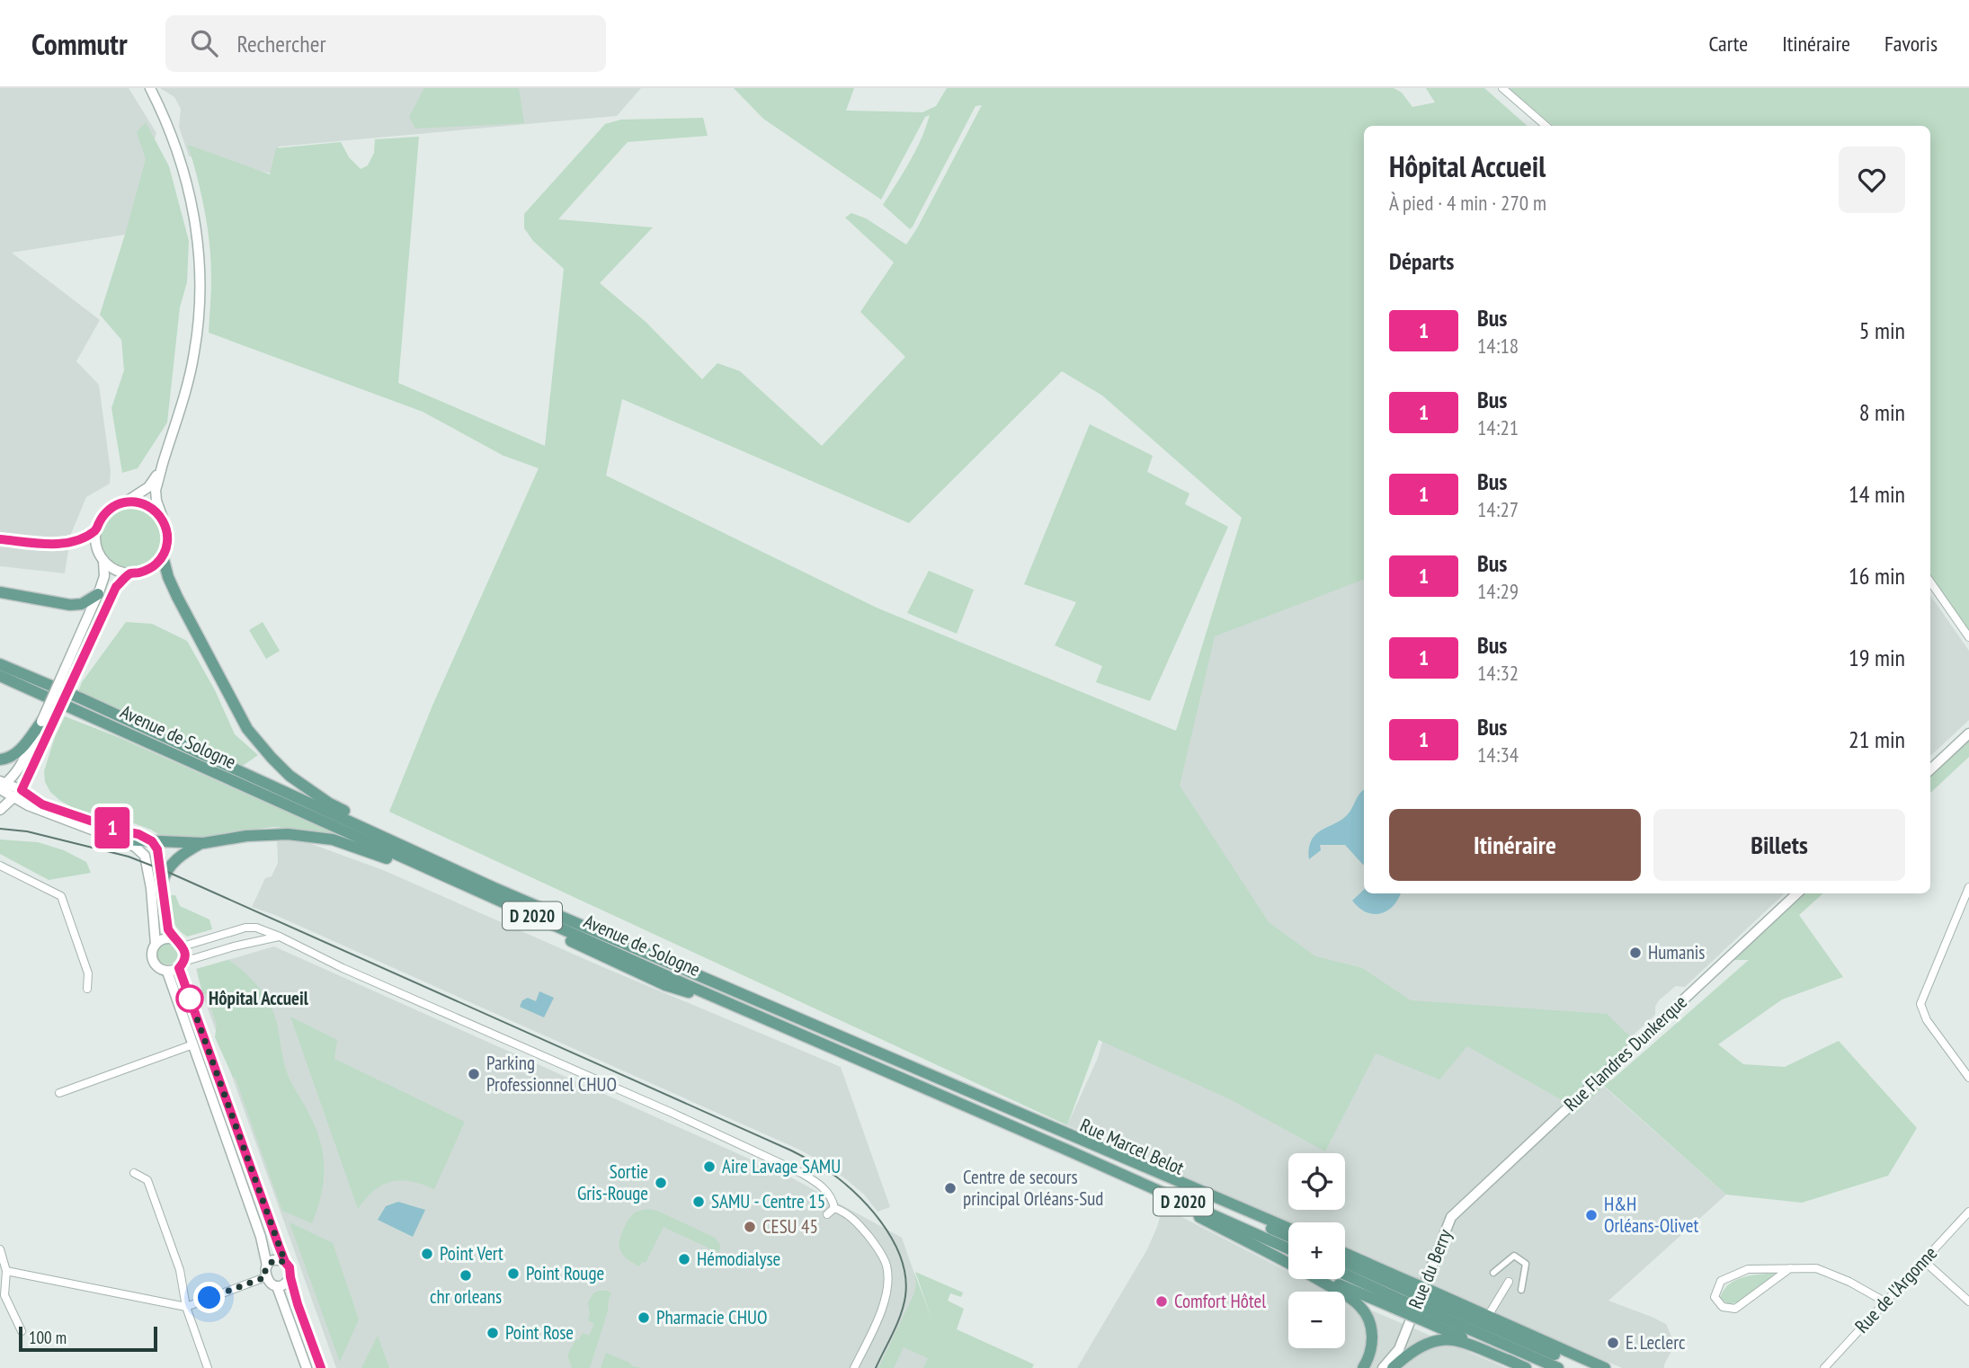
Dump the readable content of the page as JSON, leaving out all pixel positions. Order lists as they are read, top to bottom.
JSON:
{
  "streets": {
    "main road": ["Avenue de Sologne", "D 2020", "Rue Marcel Belot"],
    "street": ["Rue Flandres Dunkerque", "Rue du Berry", "Rue de l'Argonne"]
  },
  "crossings": [
    ["Avenue de Sologne", "Rue Marcel Belot"],
    ["D 2020", "Rue Marcel Belot"],
    ["Rue Flandres Dunkerque", "Rue du Berry"]
  ],
  "places": [
    "Humanis",
    "Hôpital Accueil",
    "Parking Professionnel CHUO",
    "Aire Lavage SAMU",
    "Sortie Gris-Rouge",
    "Centre de secours principal Orléans-Sud",
    "SAMU - Centre 15",
    "H&H Orléans-Olivet",
    "CESU 45",
    "Point Vert",
    "Hémodialyse",
    "Point Rouge",
    "chr orleans",
    "Comfort Hôtel",
    "Pharmacie CHUO",
    "Point Rose",
    "E. Leclerc"
  ],
  "lines": ["bus line 1"],
  "scale_bar": "100 m",
  "page": {
    "header": "Commutr",
    "search": "Rechercher",
    "nav": ["Carte", "Itinéraire", "Favoris"],
    "on_map": "1",
    "heading": [
      ["Hôpital Accueil", "À pied · 4 min · 270 m"],
      "Départs"
    ],
    "list": [
      {
        "mark": "1",
        "name": "Bus",
        "note": "14:18",
        "value": "5 min"
      },
      {
        "mark": "1",
        "name": "Bus",
        "note": "14:21",
        "value": "8 min"
      },
      {
        "mark": "1",
        "name": "Bus",
        "note": "14:27",
        "value": "14 min"
      },
      {
        "mark": "1",
        "name": "Bus",
        "note": "14:29",
        "value": "16 min"
      },
      {
        "mark": "1",
        "name": "Bus",
        "note": "14:32",
        "value": "19 min"
      },
      {
        "mark": "1",
        "name": "Bus",
        "note": "14:34",
        "value": "21 min"
      }
    ],
    "buttons": ["Itinéraire", "Billets"],
    "map_buttons": ["+", "−"],
    "scale": "100 m"
  }
}
